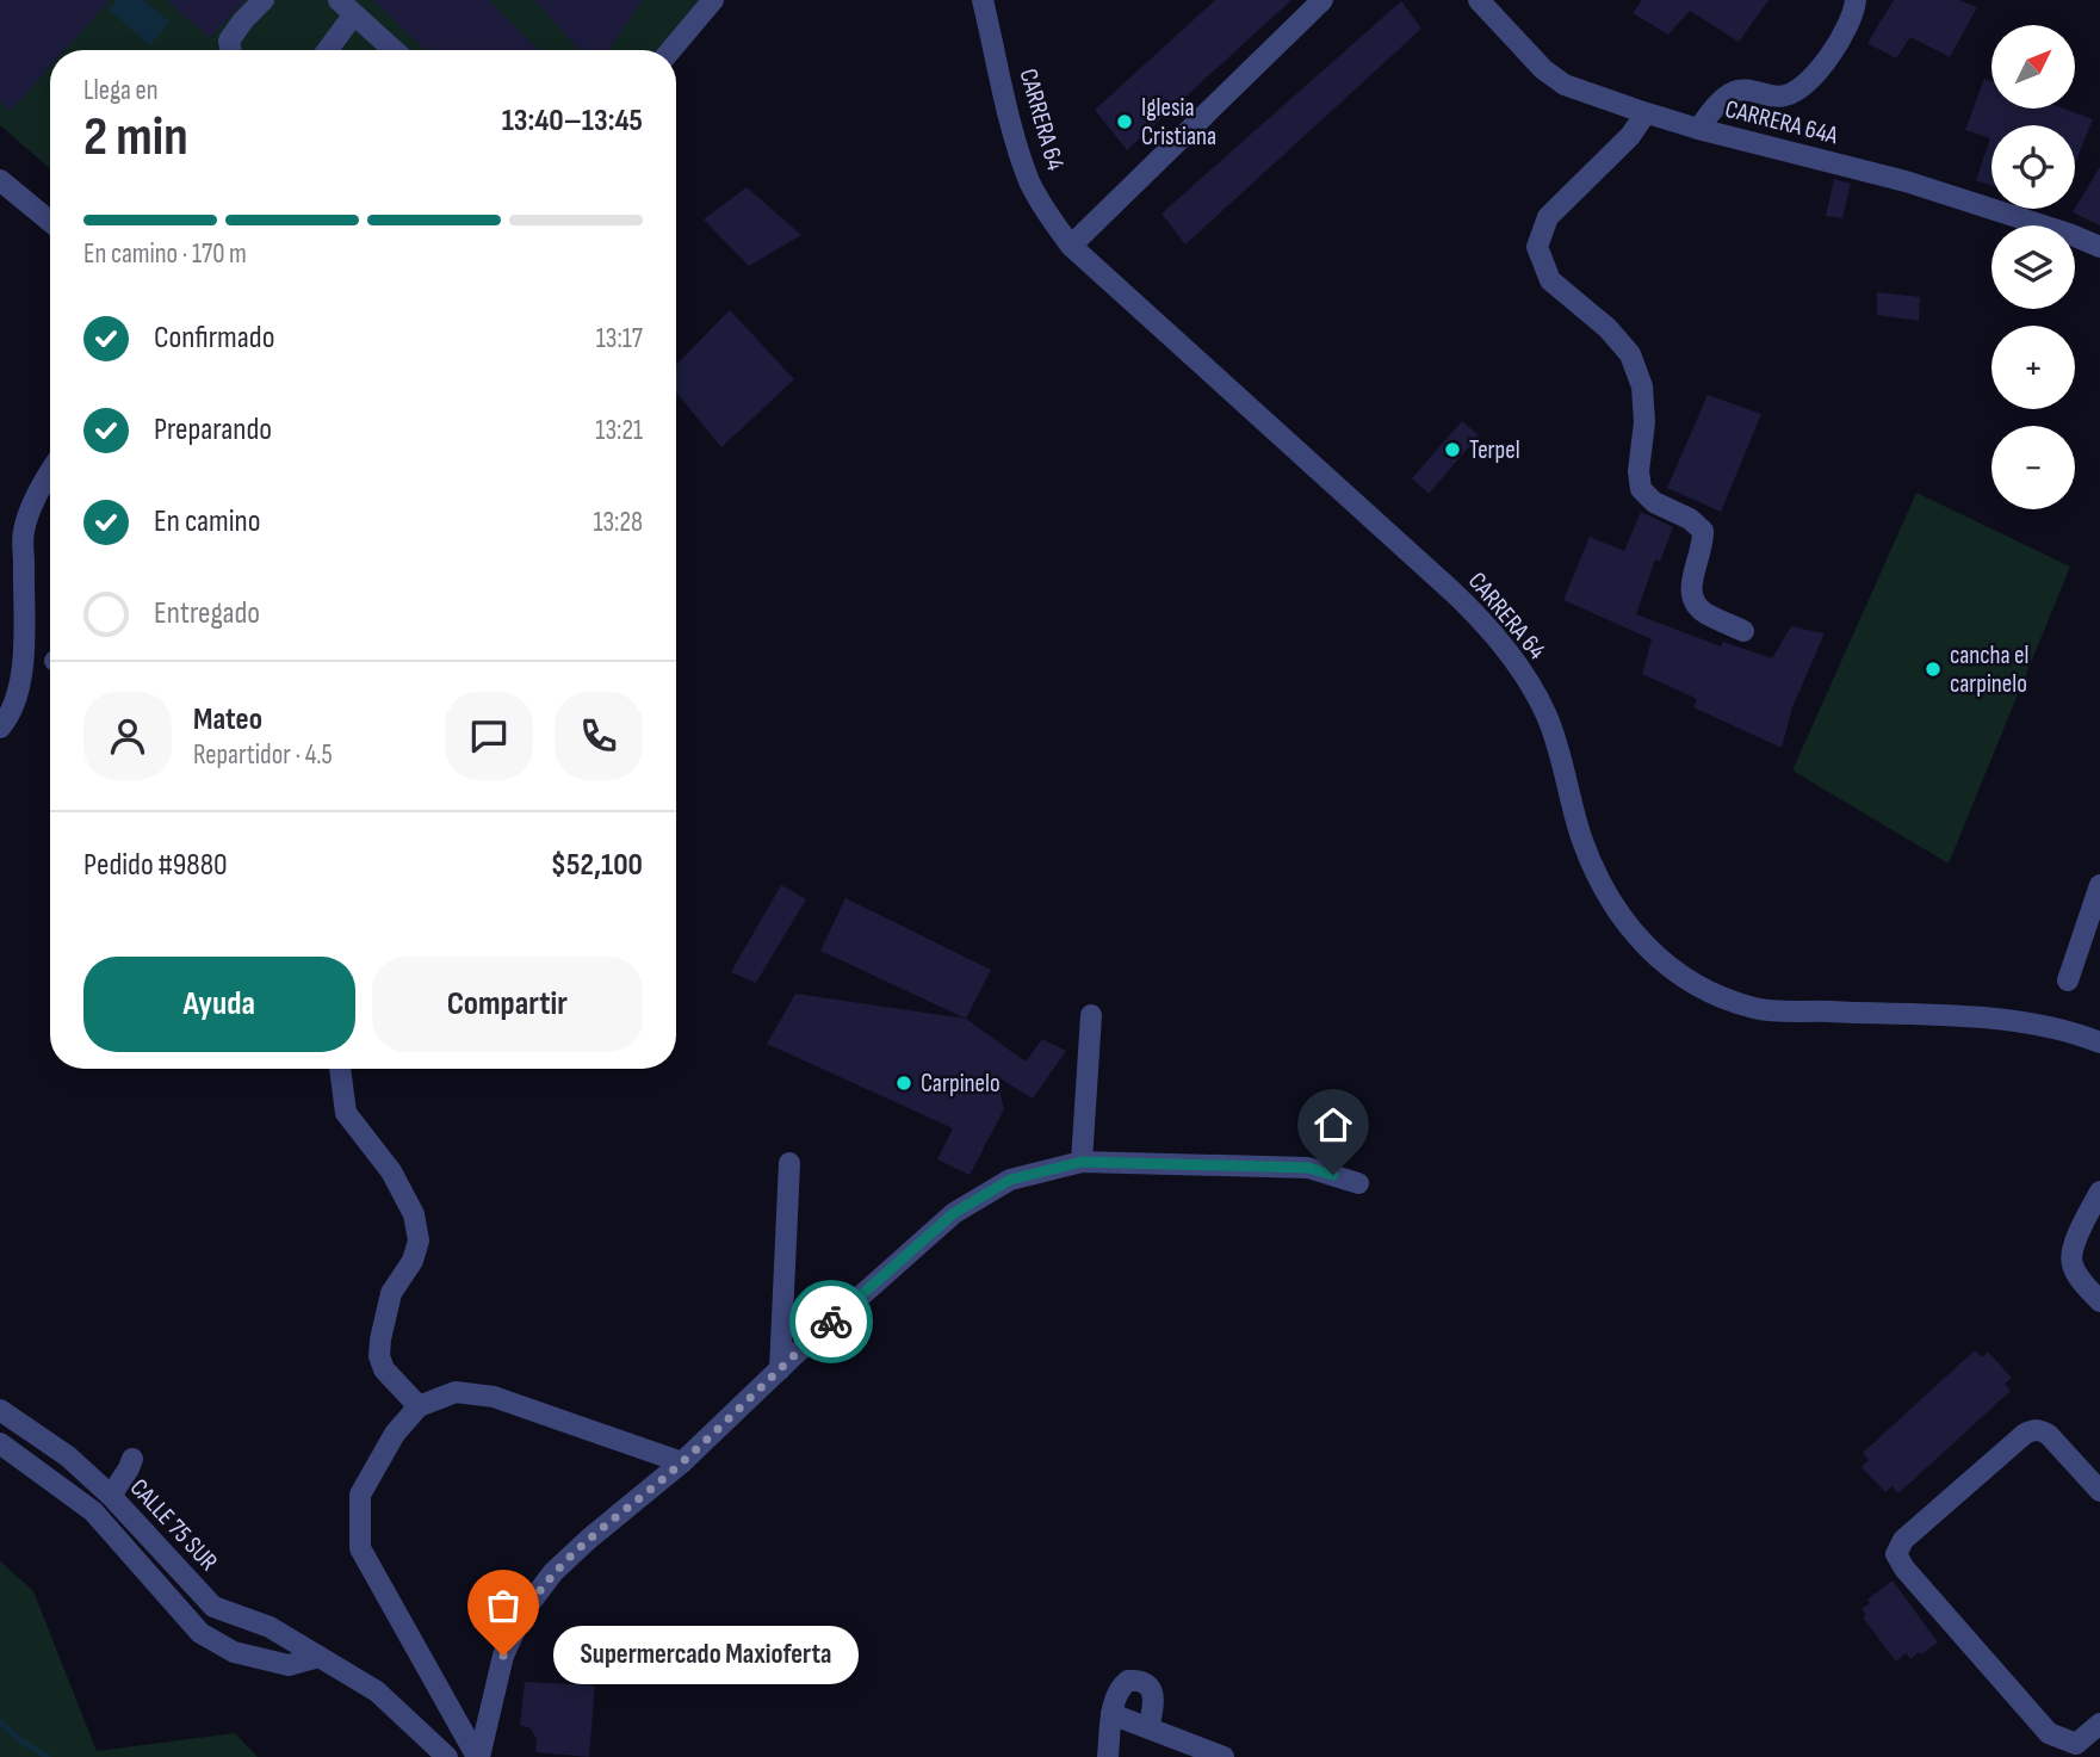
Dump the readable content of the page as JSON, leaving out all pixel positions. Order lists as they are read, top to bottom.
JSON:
{
  "streets": {
    "street": ["CARRERA 64", "CARRERA 64A", "CALLE 75 SUR"]
  },
  "places": [
    "Iglesia Cristiana",
    "Terpel",
    "cancha el carpinelo",
    "Carpinelo",
    "Supermercado Maxioferta"
  ],
  "north": "top right",
  "page": {
    "map_buttons": ["+", "−"],
    "heading": ["2 min", "Llega en", "13:40–13:45"],
    "panel": [
      "Mateo",
      "Repartidor · 4.5",
      "Pedido #9880",
      "$52,100"
    ],
    "bar": "En camino · 170 m",
    "list": [
      ["Confirmado", "13:17"],
      ["Preparando", "13:21"],
      ["En camino", "13:28"],
      "Entregado"
    ],
    "buttons": ["Ayuda", "Compartir"],
    "bubble": "Supermercado Maxioferta"
  }
}
